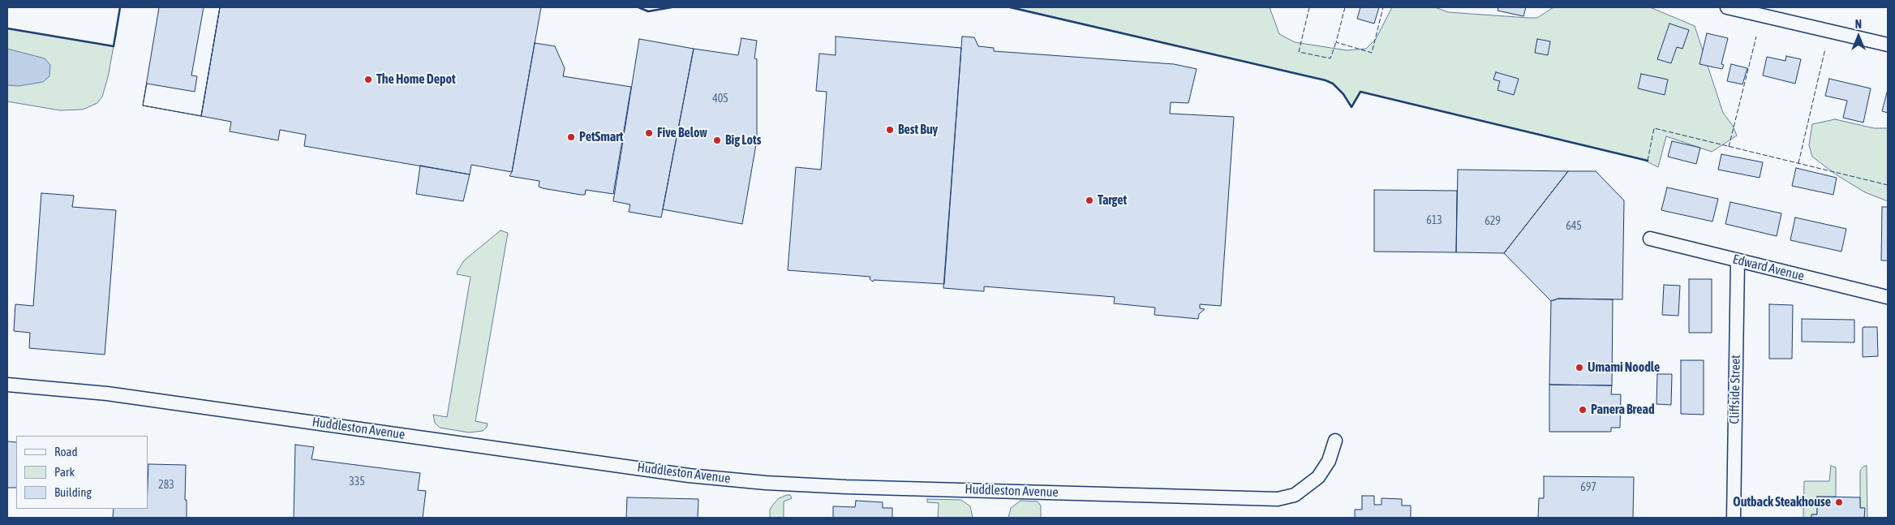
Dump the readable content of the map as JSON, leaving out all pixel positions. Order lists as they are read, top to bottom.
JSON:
{
  "streets": {
    "street": ["Edward Avenue", "Cliffside Street", "Huddleston Avenue"]
  },
  "crossings": [
    ["Edward Avenue", "Cliffside Street"]
  ],
  "places": [
    "The Home Depot",
    "Best Buy",
    "Five Below",
    "PetSmart",
    "Big Lots",
    "Target",
    "Umami Noodle",
    "Panera Bread",
    "Outback Steakhouse"
  ],
  "house_numbers": [
    "405",
    "613",
    "629",
    "645",
    "335",
    "283",
    "697"
  ],
  "legend": ["Road", "Park", "Building"],
  "north": "top"
}
